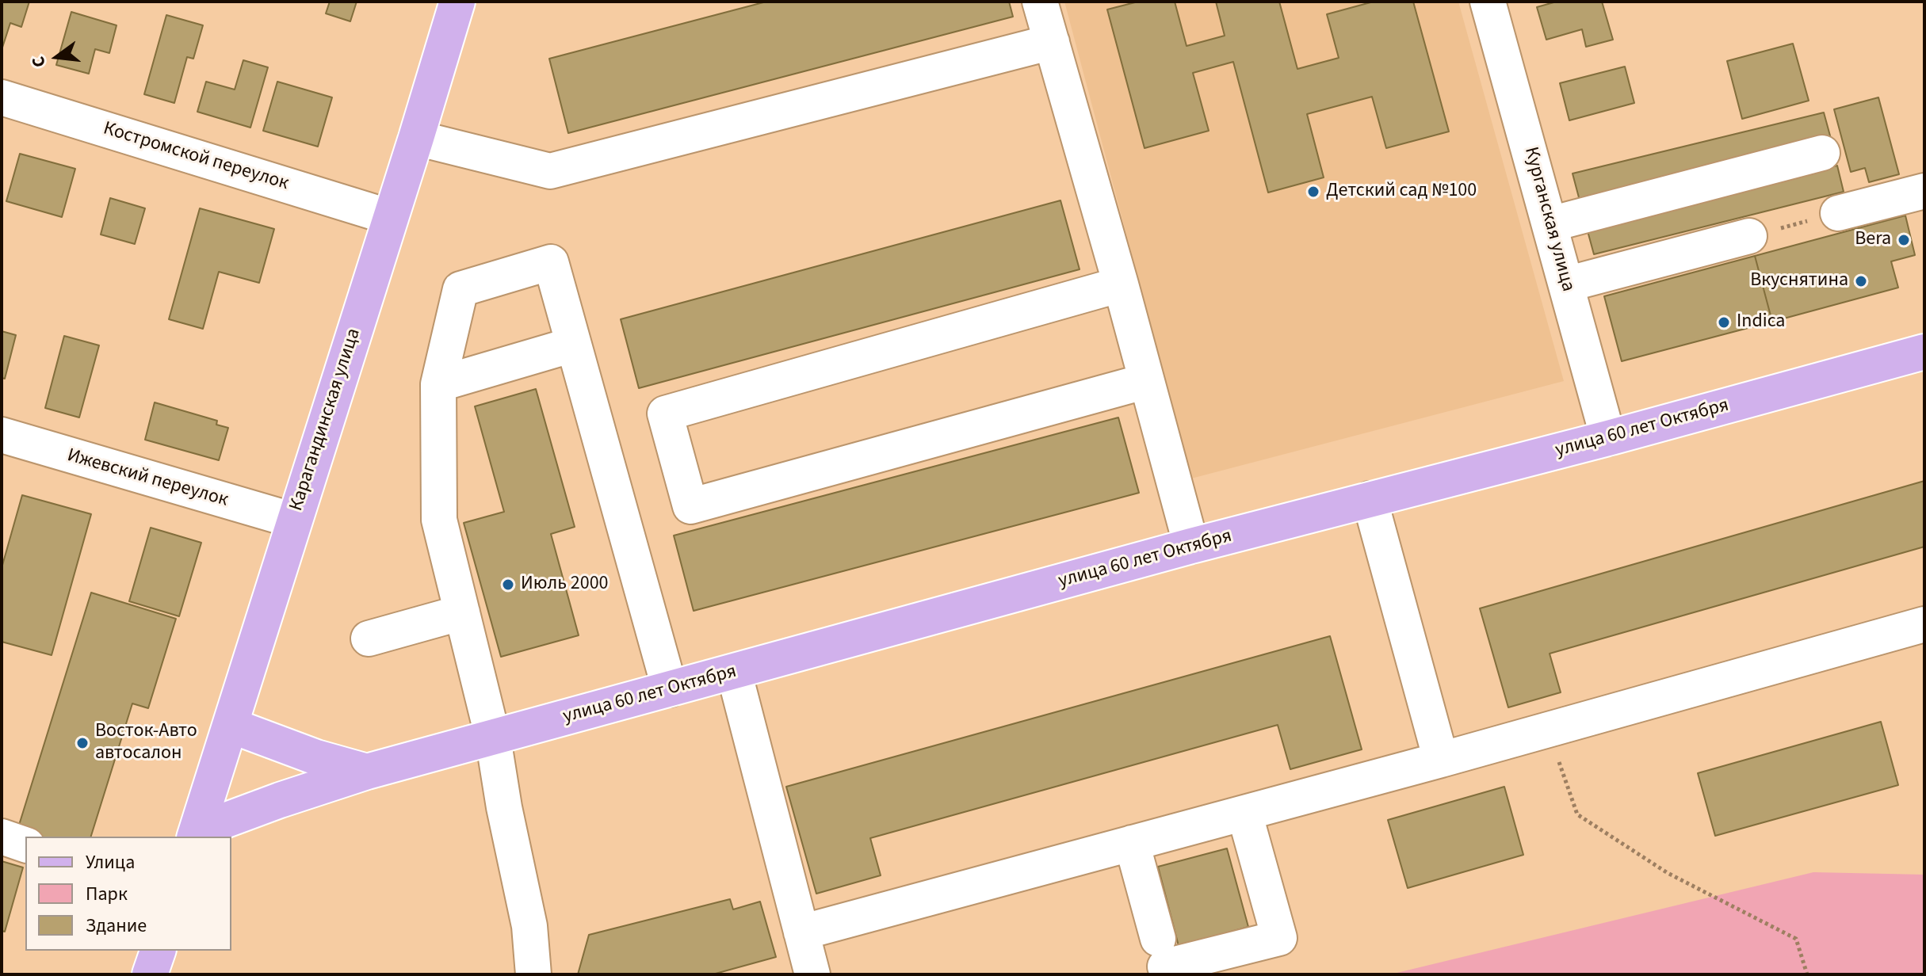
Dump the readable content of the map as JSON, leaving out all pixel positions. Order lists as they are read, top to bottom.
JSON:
{
  "streets": {
    "main road": ["Карагандинская улица", "улица 60 лет Октября"],
    "street": ["Костромской переулок", "Курганская улица", "Ижевский переулок"]
  },
  "crossings": [
    ["Костромской переулок", "Карагандинская улица"],
    ["Курганская улица", "улица 60 лет Октября"],
    ["Карагандинская улица", "улица 60 лет Октября"],
    ["Карагандинская улица", "Ижевский переулок"]
  ],
  "places": [
    "Детский сад №100",
    "Bera",
    "Вкуснятина",
    "Indica",
    "Июль 2000",
    "Восток-Авто автосалон"
  ],
  "legend": ["Улица", "Парк", "Здание"],
  "north": "left"
}
